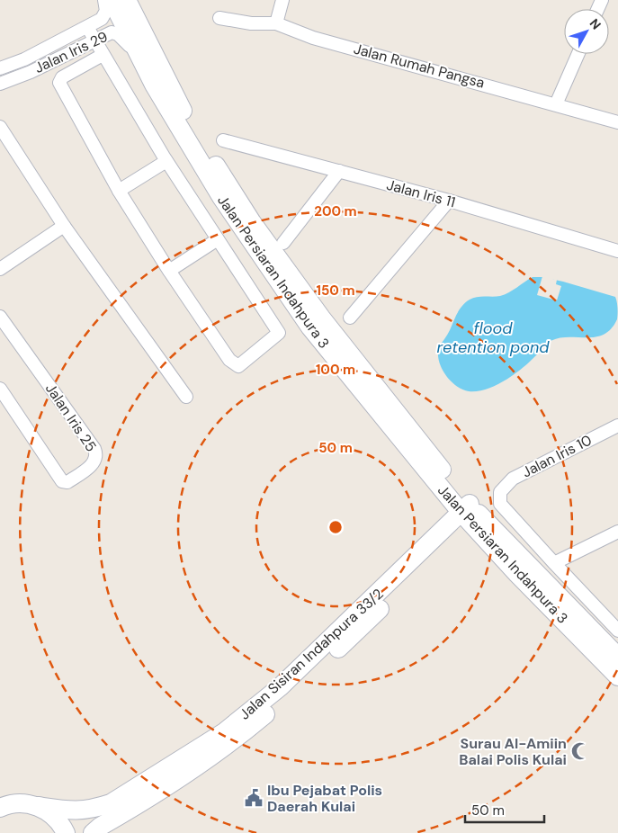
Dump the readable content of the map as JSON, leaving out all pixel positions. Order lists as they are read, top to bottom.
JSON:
{
  "streets": {
    "main road": ["Jalan Persiaran Indahpura 3", "Jalan Sisiran Indahpura 33/2"],
    "street": [
      "Jalan Iris 29",
      "Jalan Rumah Pangsa",
      "Jalan Iris 11",
      "Jalan Iris 25",
      "Jalan Iris 10"
    ]
  },
  "crossings": [
    ["Jalan Iris 29", "Jalan Persiaran Indahpura 3"],
    ["Jalan Persiaran Indahpura 3", "Jalan Sisiran Indahpura 33/2"]
  ],
  "water": ["flood retention pond"],
  "places": {
    "mosque": ["Surau Al-Amiin Balai Polis Kulai"],
    "public building": ["Ibu Pejabat Polis Daerah Kulai"]
  },
  "scale_bar": "50 m",
  "north": "top right",
  "rings": [
    "200 m",
    "150 m",
    "100 m",
    "50 m"
  ]
}
